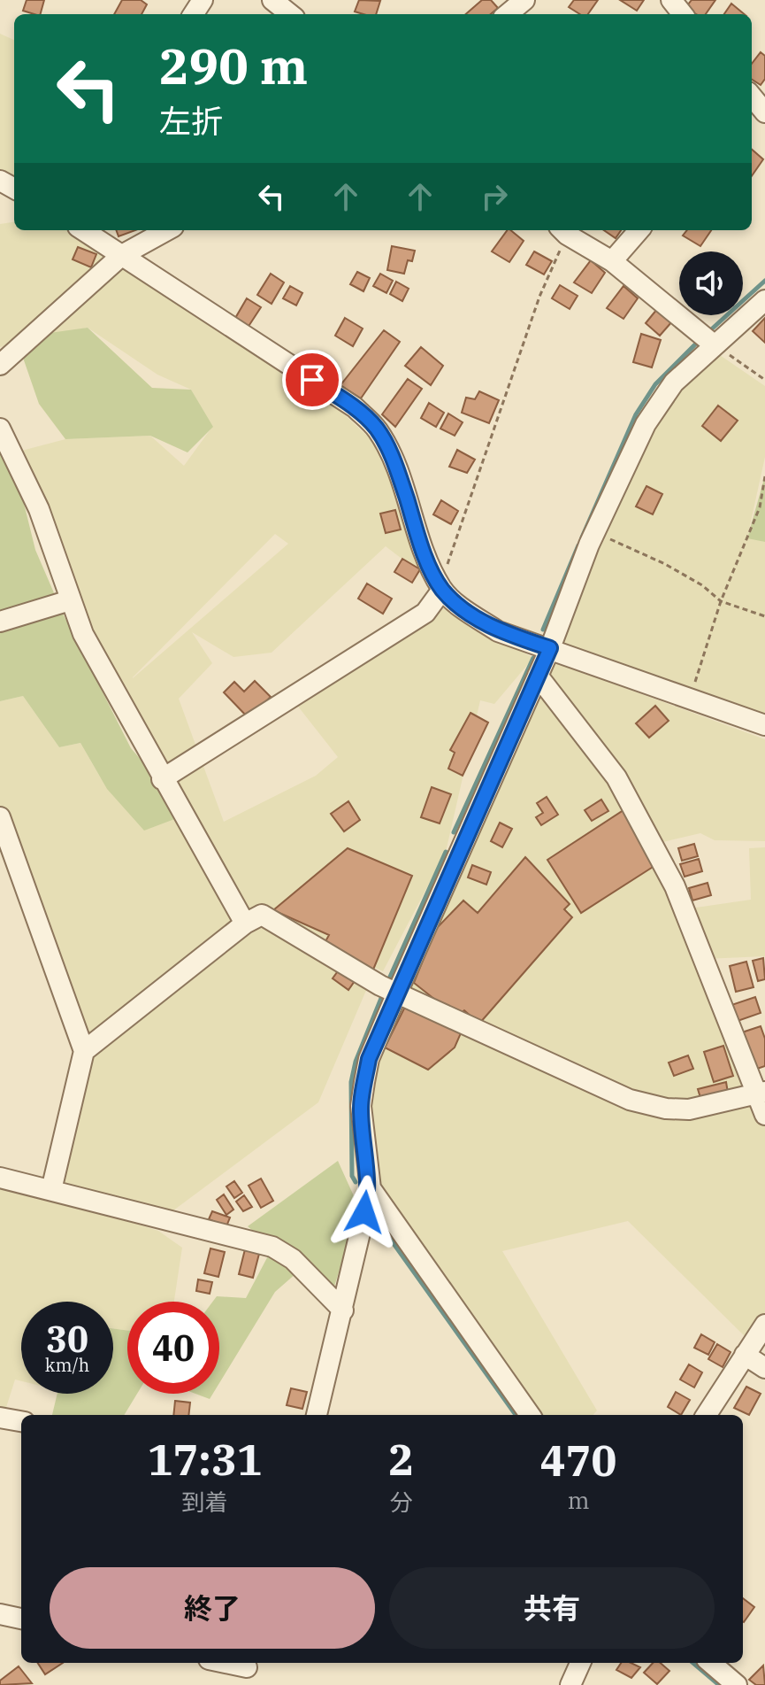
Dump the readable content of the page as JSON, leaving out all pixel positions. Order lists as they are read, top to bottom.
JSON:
{
  "page": {
    "turn": ["290 m", "左折"],
    "speed": "30 km/h",
    "limit": "40",
    "eta": [
      "17:31",
      "到着",
      "2",
      "分",
      "470",
      "m"
    ],
    "buttons": ["終了", "共有"]
  }
}
